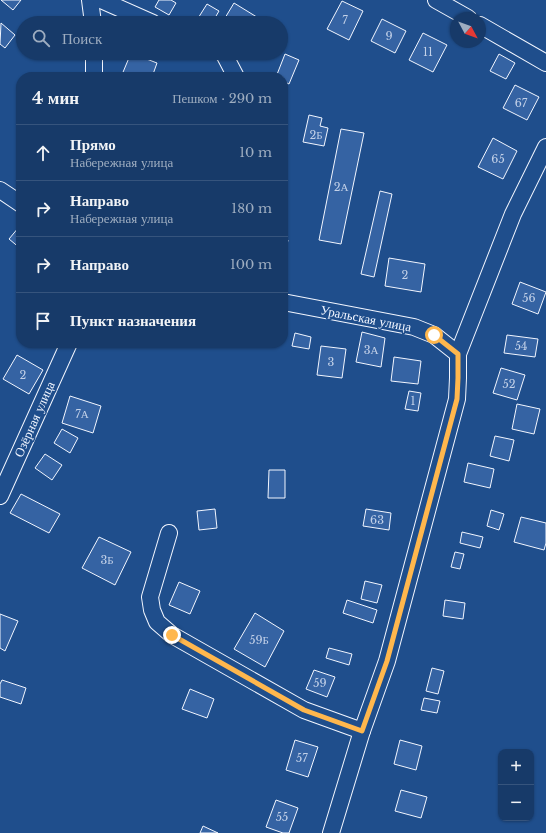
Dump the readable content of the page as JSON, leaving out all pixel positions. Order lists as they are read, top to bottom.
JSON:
{
  "streets": {
    "street": ["Уральская улица", "Озёрная улица"]
  },
  "house_numbers": [
    "7",
    "9",
    "11",
    "67",
    "2Б",
    "65",
    "2А",
    "2",
    "56",
    "54",
    "3А",
    "3",
    "2",
    "52",
    "1",
    "7А",
    "63",
    "3Б",
    "59Б",
    "59",
    "57",
    "55"
  ],
  "north": "bottom right",
  "page": {
    "search": "Поиск",
    "heading": ["4 мин", "Пешком · 290 m"],
    "list": [
      ["Прямо", "Набережная улица", "10 m"],
      ["Направо", "Набережная улица", "180 m"],
      ["Направо", "100 m"],
      "Пункт назначения"
    ],
    "map_buttons": ["+", "−"]
  }
}
